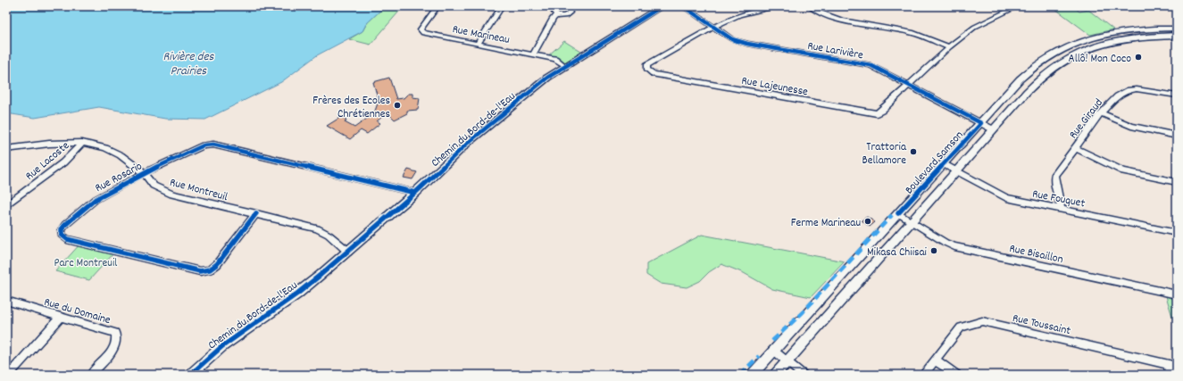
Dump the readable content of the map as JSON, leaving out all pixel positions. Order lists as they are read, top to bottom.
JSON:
{
  "streets": {
    "street": [
      "Rue Marineau",
      "Rue Larivière",
      "Rue Lajeunesse",
      "Rue Giraud",
      "Chemin du Bord-de-l'Eau",
      "Rue Lacoste",
      "Boulevard Samson",
      "Rue Rosario",
      "Rue Montreuil",
      "Rue Fouquet",
      "Rue Bisaillon",
      "Rue du Domaine",
      "Rue Toussaint"
    ]
  },
  "crossings": [
    ["Rue Marineau", "Chemin du Bord-de-l'Eau"],
    ["Rue Larivière", "Rue Lajeunesse"],
    ["Rue Larivière", "Boulevard Samson"],
    ["Rue Giraud", "Rue Fouquet"],
    ["Chemin du Bord-de-l'Eau", "Rue Rosario"],
    ["Chemin du Bord-de-l'Eau", "Rue Montreuil"],
    ["Rue Lacoste", "Rue Montreuil"],
    ["Boulevard Samson", "Rue Fouquet"],
    ["Boulevard Samson", "Rue Bisaillon"],
    ["Rue Rosario", "Rue Montreuil"]
  ],
  "water": ["Rivière des Prairies"],
  "parks": ["Parc Montreuil"],
  "places": [
    "Allô! Mon Coco",
    "Frères des Ecoles Chrétiennes",
    "Trattoria Bellamore",
    "Ferme Marineau",
    "Mikasa Chiisai"
  ]
}
